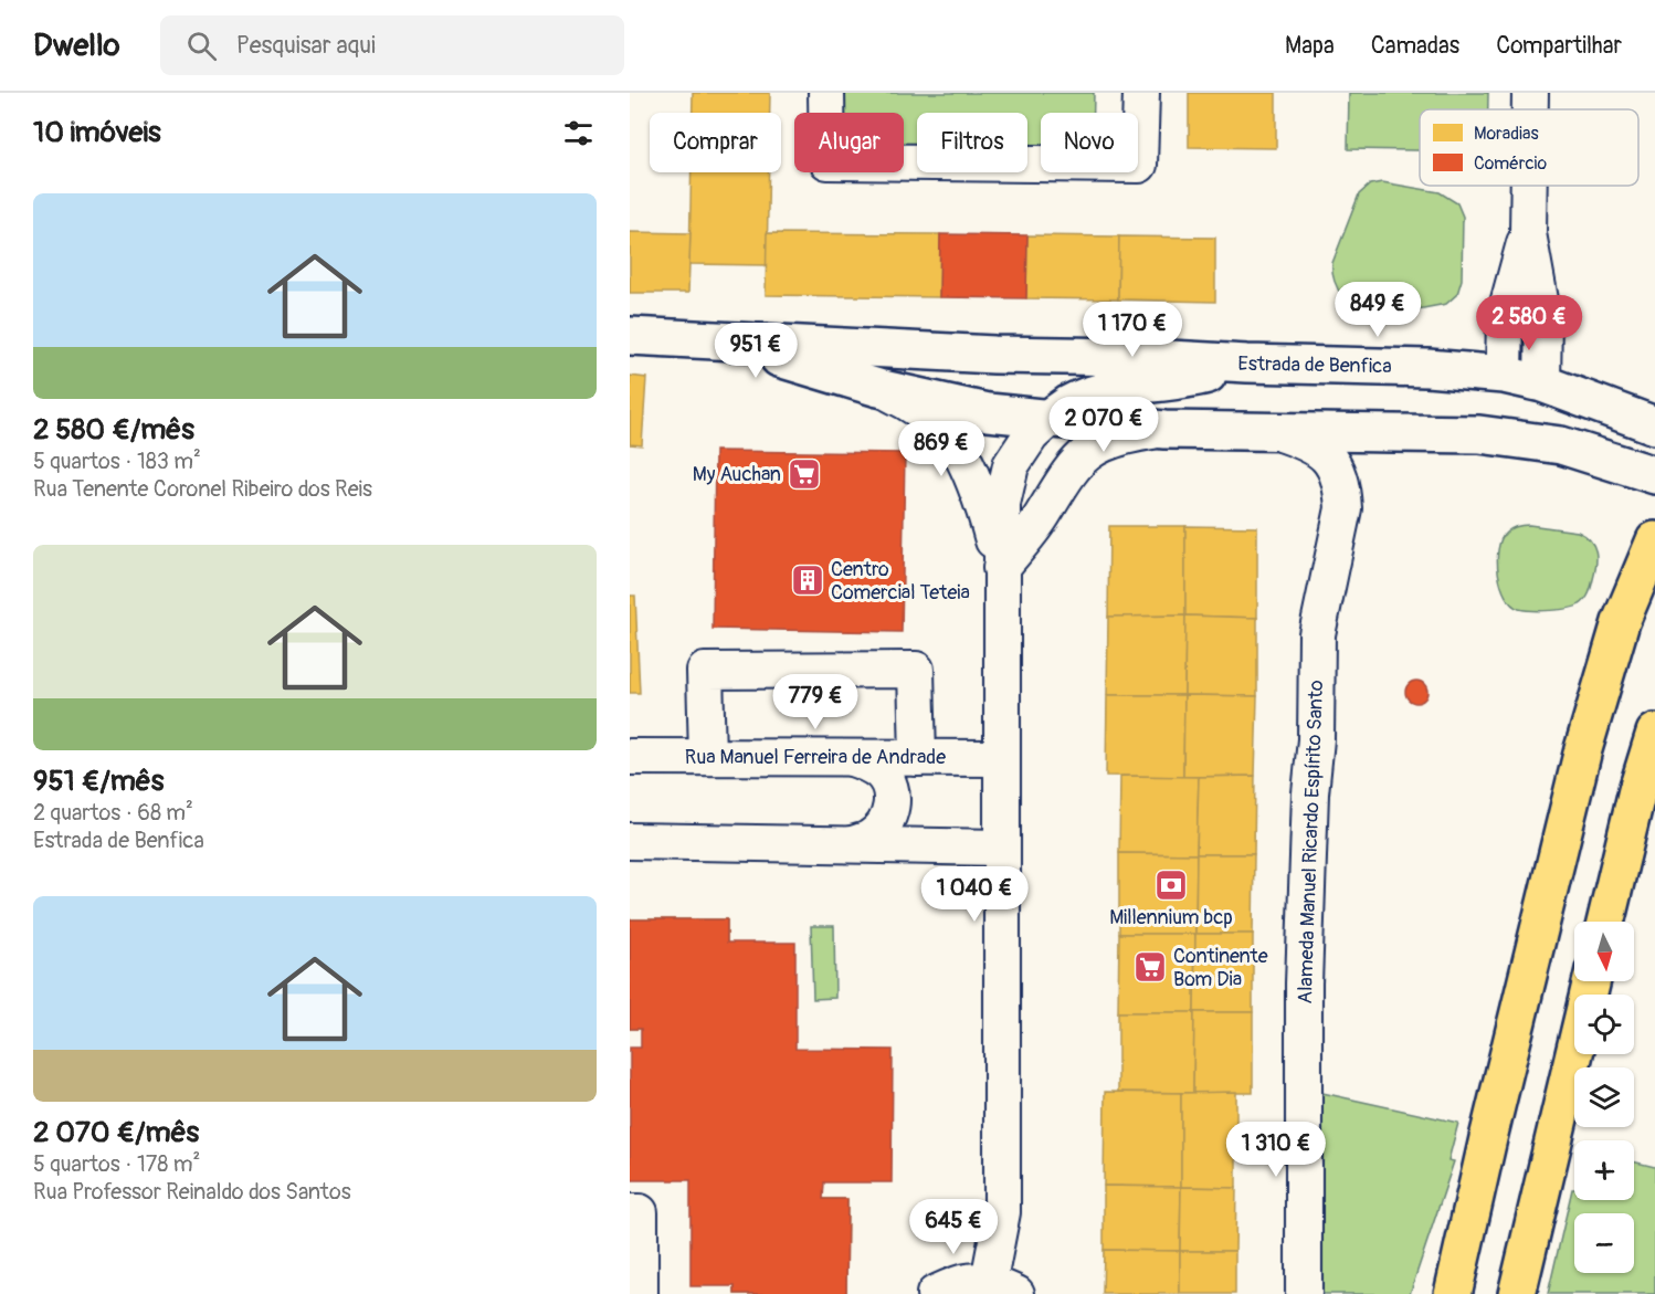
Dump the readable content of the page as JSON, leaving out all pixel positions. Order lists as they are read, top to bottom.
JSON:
{
  "streets": {
    "street": ["Estrada de Benfica", "Rua Manuel Ferreira de Andrade", "Alameda Manuel Ricardo Espírito Santo"]
  },
  "crossings": [
    ["Estrada de Benfica", "Alameda Manuel Ricardo Espírito Santo"]
  ],
  "places": {
    "supermarket": ["My Auchan", "Continente Bom Dia"],
    "building": ["Centro Comercial Teteia"],
    "bank": ["Millennium bcp"]
  },
  "legend": ["Moradias", "Comércio"],
  "north": "bottom",
  "page": {
    "header": "Dwello",
    "search": "Pesquisar aqui",
    "nav": ["Mapa", "Camadas", "Compartilhar"],
    "heading": "10 imóveis",
    "chip": [
      "Comprar",
      "Alugar",
      "Filtros",
      "Novo"
    ],
    "list": [
      {
        "name": "2 580 €/mês",
        "note": "5 quartos · 183 m² · Rua Tenente Coronel Ribeiro dos Reis"
      },
      {
        "name": "951 €/mês",
        "note": "2 quartos · 68 m² · Estrada de Benfica"
      },
      {
        "name": "2 070 €/mês",
        "note": "5 quartos · 178 m² · Rua Professor Reinaldo dos Santos"
      }
    ],
    "price": [
      "849 €",
      "2 580 €",
      "1 170 €",
      "951 €",
      "2 070 €",
      "869 €",
      "779 €",
      "1 040 €",
      "1 310 €",
      "645 €"
    ],
    "map_buttons": ["+", "−"]
  }
}
